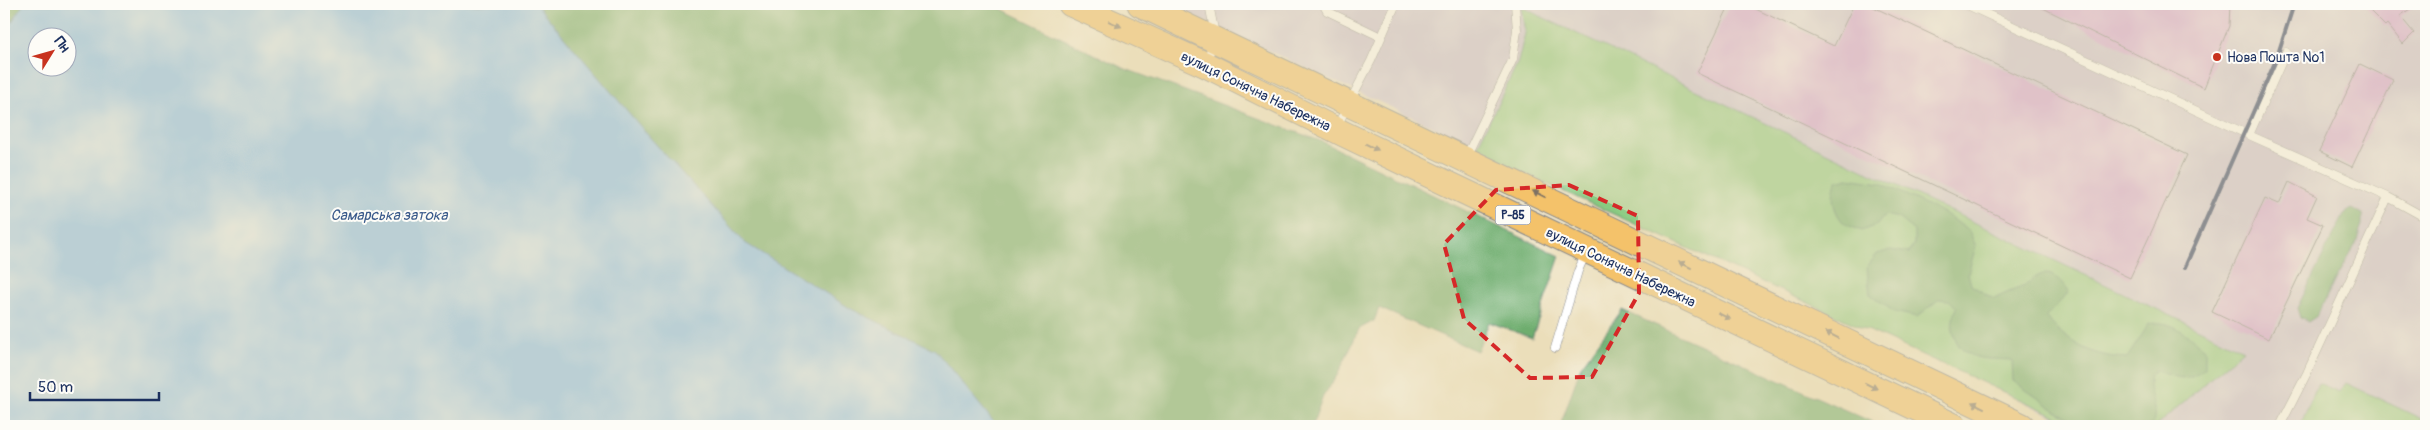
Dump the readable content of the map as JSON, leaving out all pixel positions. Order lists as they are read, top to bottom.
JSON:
{
  "streets": {
    "main road": ["вулиця Сонячна Набережна", "Р-85"]
  },
  "water": ["Самарська затока"],
  "places": ["Нова Пошта №1"],
  "scale_bar": "50 m",
  "north": "top right"
}
